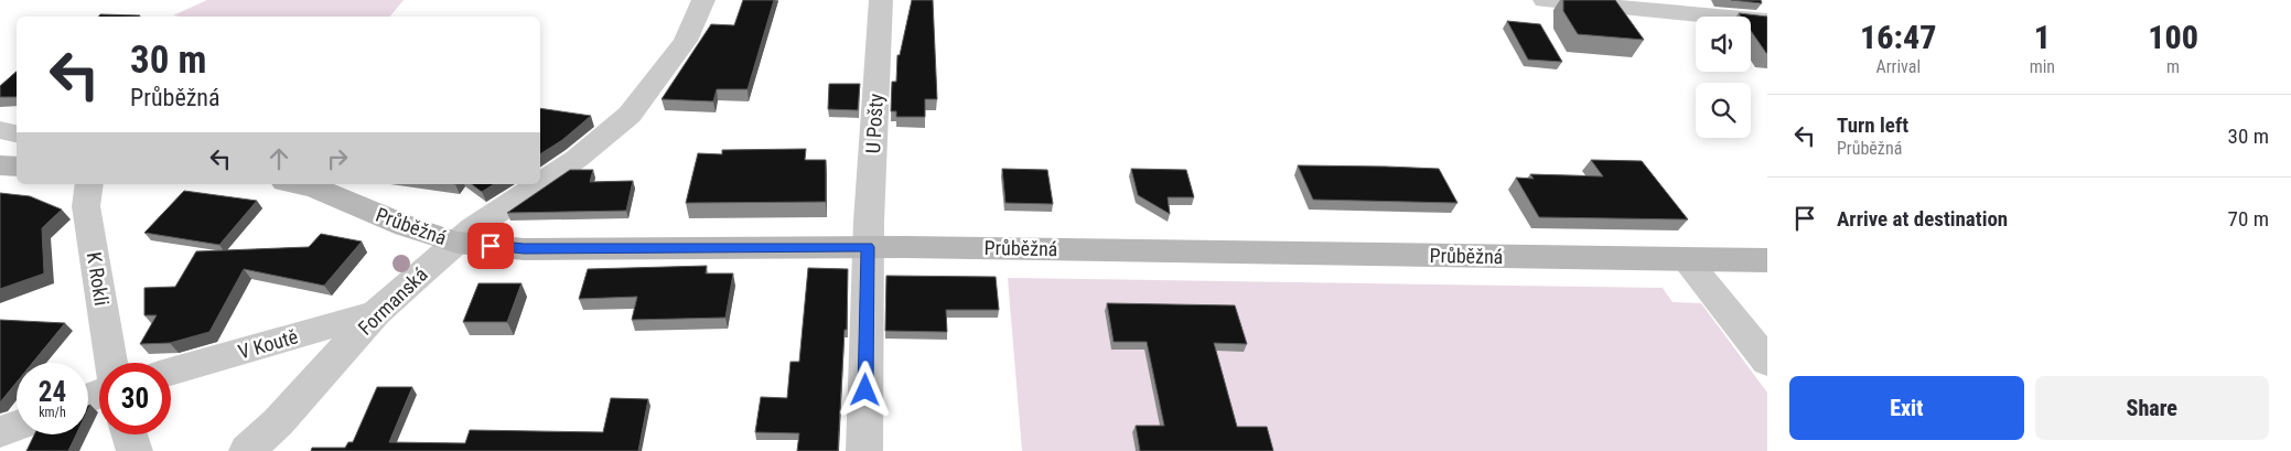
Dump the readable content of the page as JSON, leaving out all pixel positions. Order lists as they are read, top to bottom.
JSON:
{
  "streets": {
    "street": [
      "U Pošty",
      "Průběžná",
      "K Rokli",
      "Formanská",
      "V Koutě"
    ]
  },
  "crossings": [
    ["U Pošty", "Průběžná"],
    ["Průběžná", "Formanská"],
    ["Formanská", "V Koutě"]
  ],
  "page": {
    "eta": [
      "16:47",
      "Arrival",
      "1",
      "min",
      "100",
      "m"
    ],
    "turn": ["30 m", "Průběžná"],
    "list": [
      {
        "name": "Turn left",
        "note": "Průběžná",
        "value": "30 m"
      },
      {
        "name": "Arrive at destination",
        "value": "70 m"
      }
    ],
    "speed": "24 km/h",
    "limit": "30",
    "buttons": ["Exit", "Share"]
  }
}
